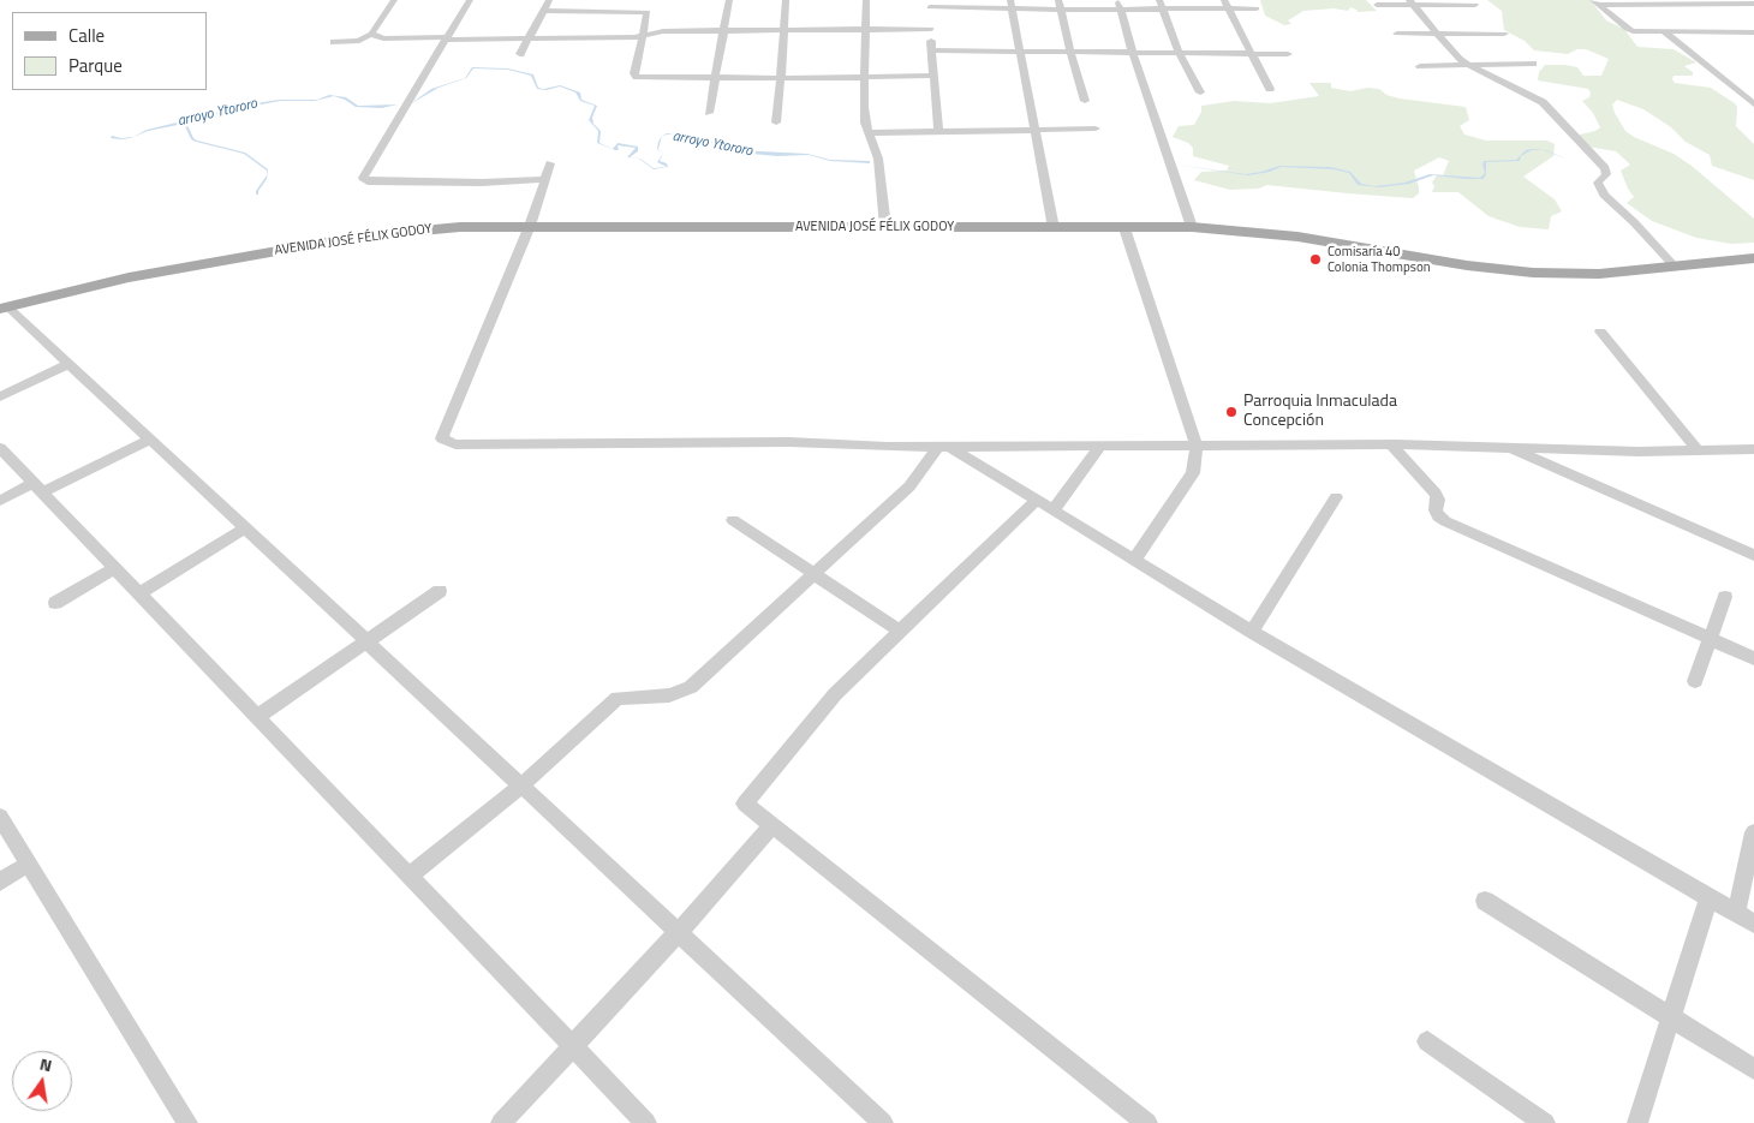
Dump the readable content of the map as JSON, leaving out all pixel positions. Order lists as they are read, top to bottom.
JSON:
{
  "streets": {
    "main road": ["AVENIDA JOSÉ FÉLIX GODOY"]
  },
  "water": ["arroyo Ytororo"],
  "places": ["Comisaría 40 Colonia Thompson", "Parroquia Inmaculada Concepción"],
  "legend": ["Calle", "Parque"],
  "north": "top"
}
